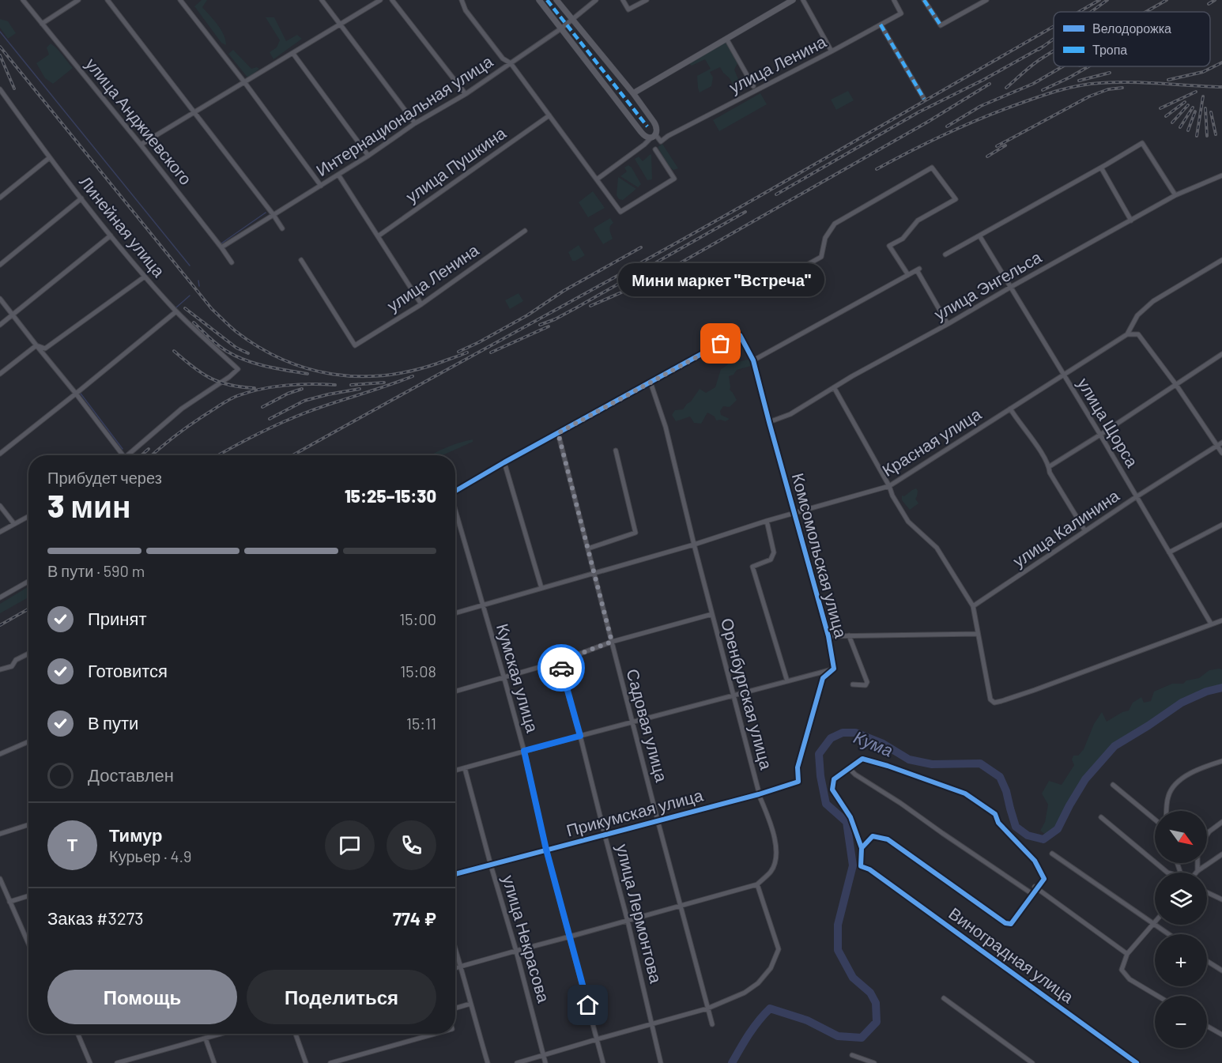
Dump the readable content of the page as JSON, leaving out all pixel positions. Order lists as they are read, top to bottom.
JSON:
{
  "streets": {
    "street": [
      "улица Ленина",
      "Интернациональная улица",
      "улица Анджиевского",
      "улица Пушкина",
      "Линейная улица",
      "улица Энгельса",
      "улица Щорса",
      "Красная улица",
      "улица Калинина",
      "Комсомольская улица",
      "Кумская улица",
      "Оренбургская улица",
      "Садовая улица",
      "Прикумская улица",
      "улица Лермонтова",
      "улица Некрасова",
      "Виноградная улица"
    ]
  },
  "crossings": [
    ["Интернациональная улица", "улица Анджиевского"],
    ["улица Энгельса", "улица Щорса"],
    ["улица Энгельса", "Комсомольская улица"],
    ["улица Щорса", "Красная улица"],
    ["улица Щорса", "улица Калинина"],
    ["Красная улица", "Комсомольская улица"],
    ["Красная улица", "Кумская улица"],
    ["Красная улица", "Оренбургская улица"],
    ["Красная улица", "Садовая улица"],
    ["Комсомольская улица", "Оренбургская улица"],
    ["Комсомольская улица", "Прикумская улица"],
    ["Кумская улица", "Прикумская улица"],
    ["Оренбургская улица", "Прикумская улица"],
    ["Садовая улица", "Прикумская улица"],
    ["Прикумская улица", "улица Лермонтова"],
    ["Прикумская улица", "улица Некрасова"]
  ],
  "water": ["Кума"],
  "places": ["Мини маркет \"Встреча\""],
  "legend": ["Велодорожка", "Тропа"],
  "north": "bottom right",
  "page": {
    "bubble": "Мини маркет \"Встреча\"",
    "heading": ["3 мин", "Прибудет через", "15:25–15:30"],
    "panel": [
      "Тимур",
      "Курьер · 4.9",
      "Заказ #3273",
      "774 ₽"
    ],
    "bar": "В пути · 590 m",
    "list": [
      ["Принят", "15:00"],
      ["Готовится", "15:08"],
      ["В пути", "15:11"],
      "Доставлен"
    ],
    "map_buttons": ["+", "−"],
    "round": "Т",
    "buttons": ["Помощь", "Поделиться"]
  }
}
